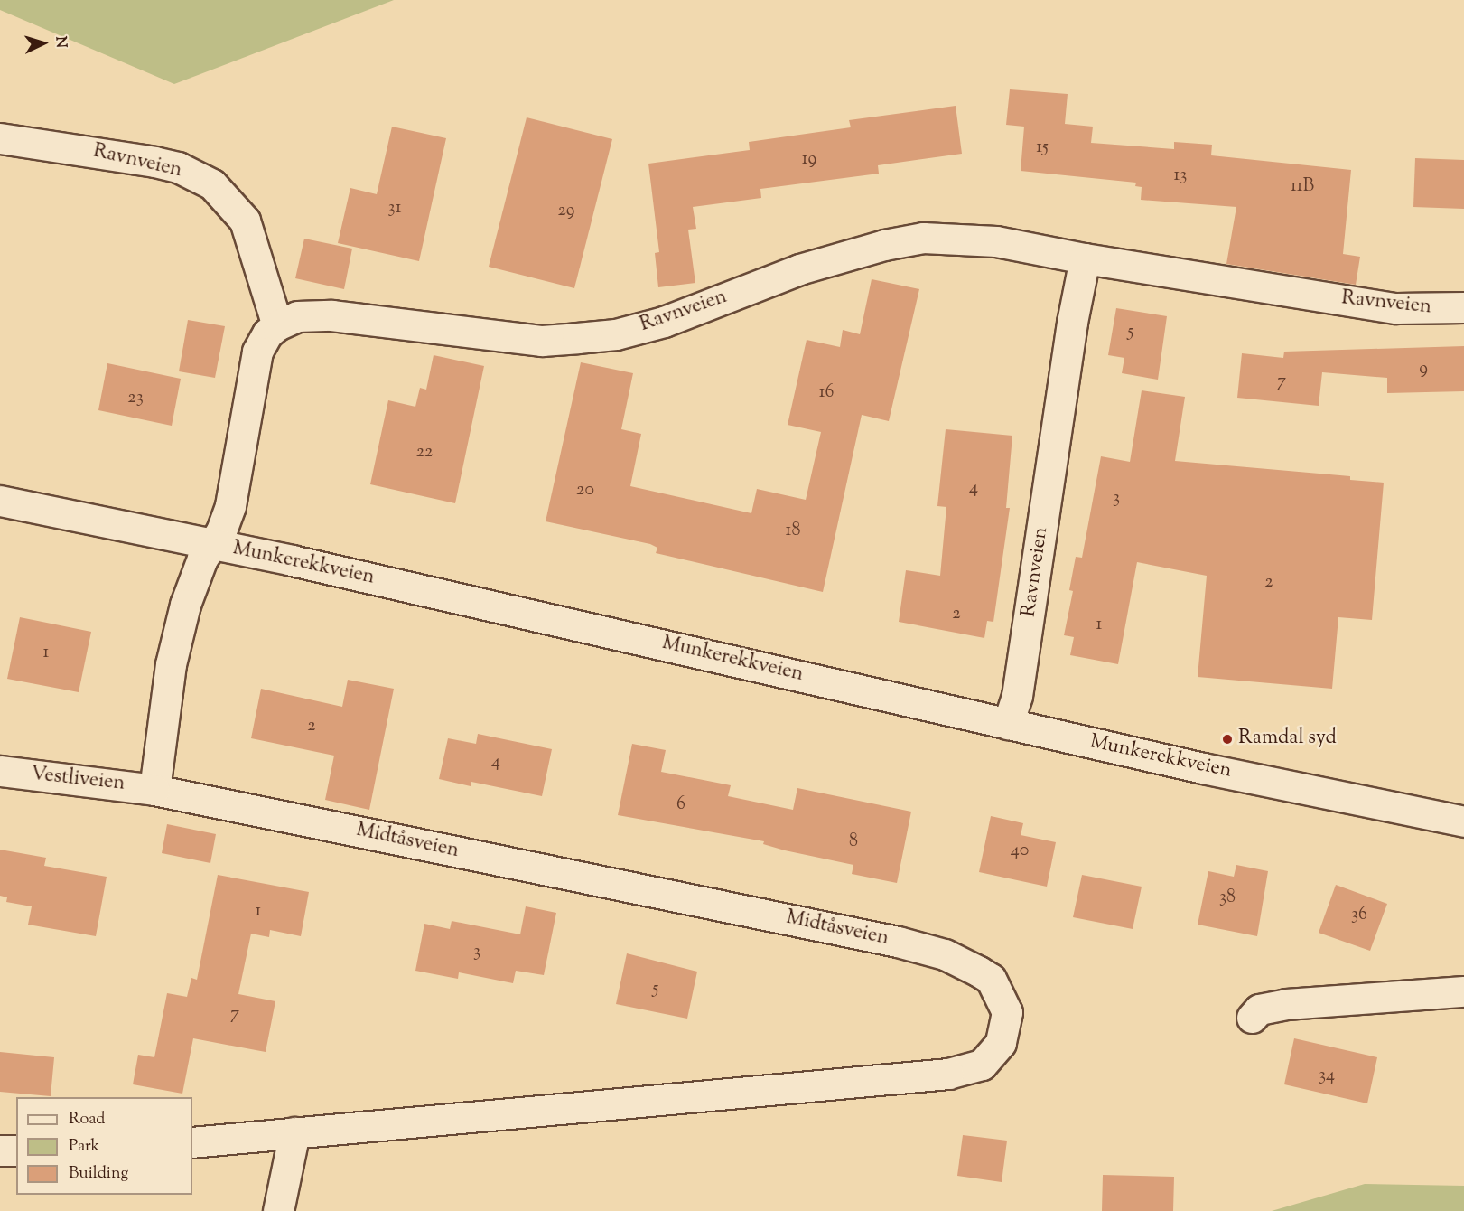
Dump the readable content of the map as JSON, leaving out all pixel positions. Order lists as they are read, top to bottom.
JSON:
{
  "streets": {
    "street": [
      "Ravnveien",
      "Munkerekkveien",
      "Vestliveien",
      "Midtåsveien"
    ]
  },
  "crossings": [
    ["Ravnveien", "Munkerekkveien"],
    ["Vestliveien", "Midtåsveien"]
  ],
  "places": ["Ramdal syd"],
  "house_numbers": [
    "15",
    "19",
    "13",
    "11B",
    "31",
    "29",
    "5",
    "9",
    "7",
    "16",
    "23",
    "22",
    "4",
    "20",
    "3",
    "18",
    "2",
    "2",
    "1",
    "1",
    "2",
    "4",
    "6",
    "8",
    "40",
    "38",
    "1",
    "36",
    "3",
    "5",
    "7",
    "34"
  ],
  "legend": ["Road", "Park", "Building"],
  "north": "right"
}
